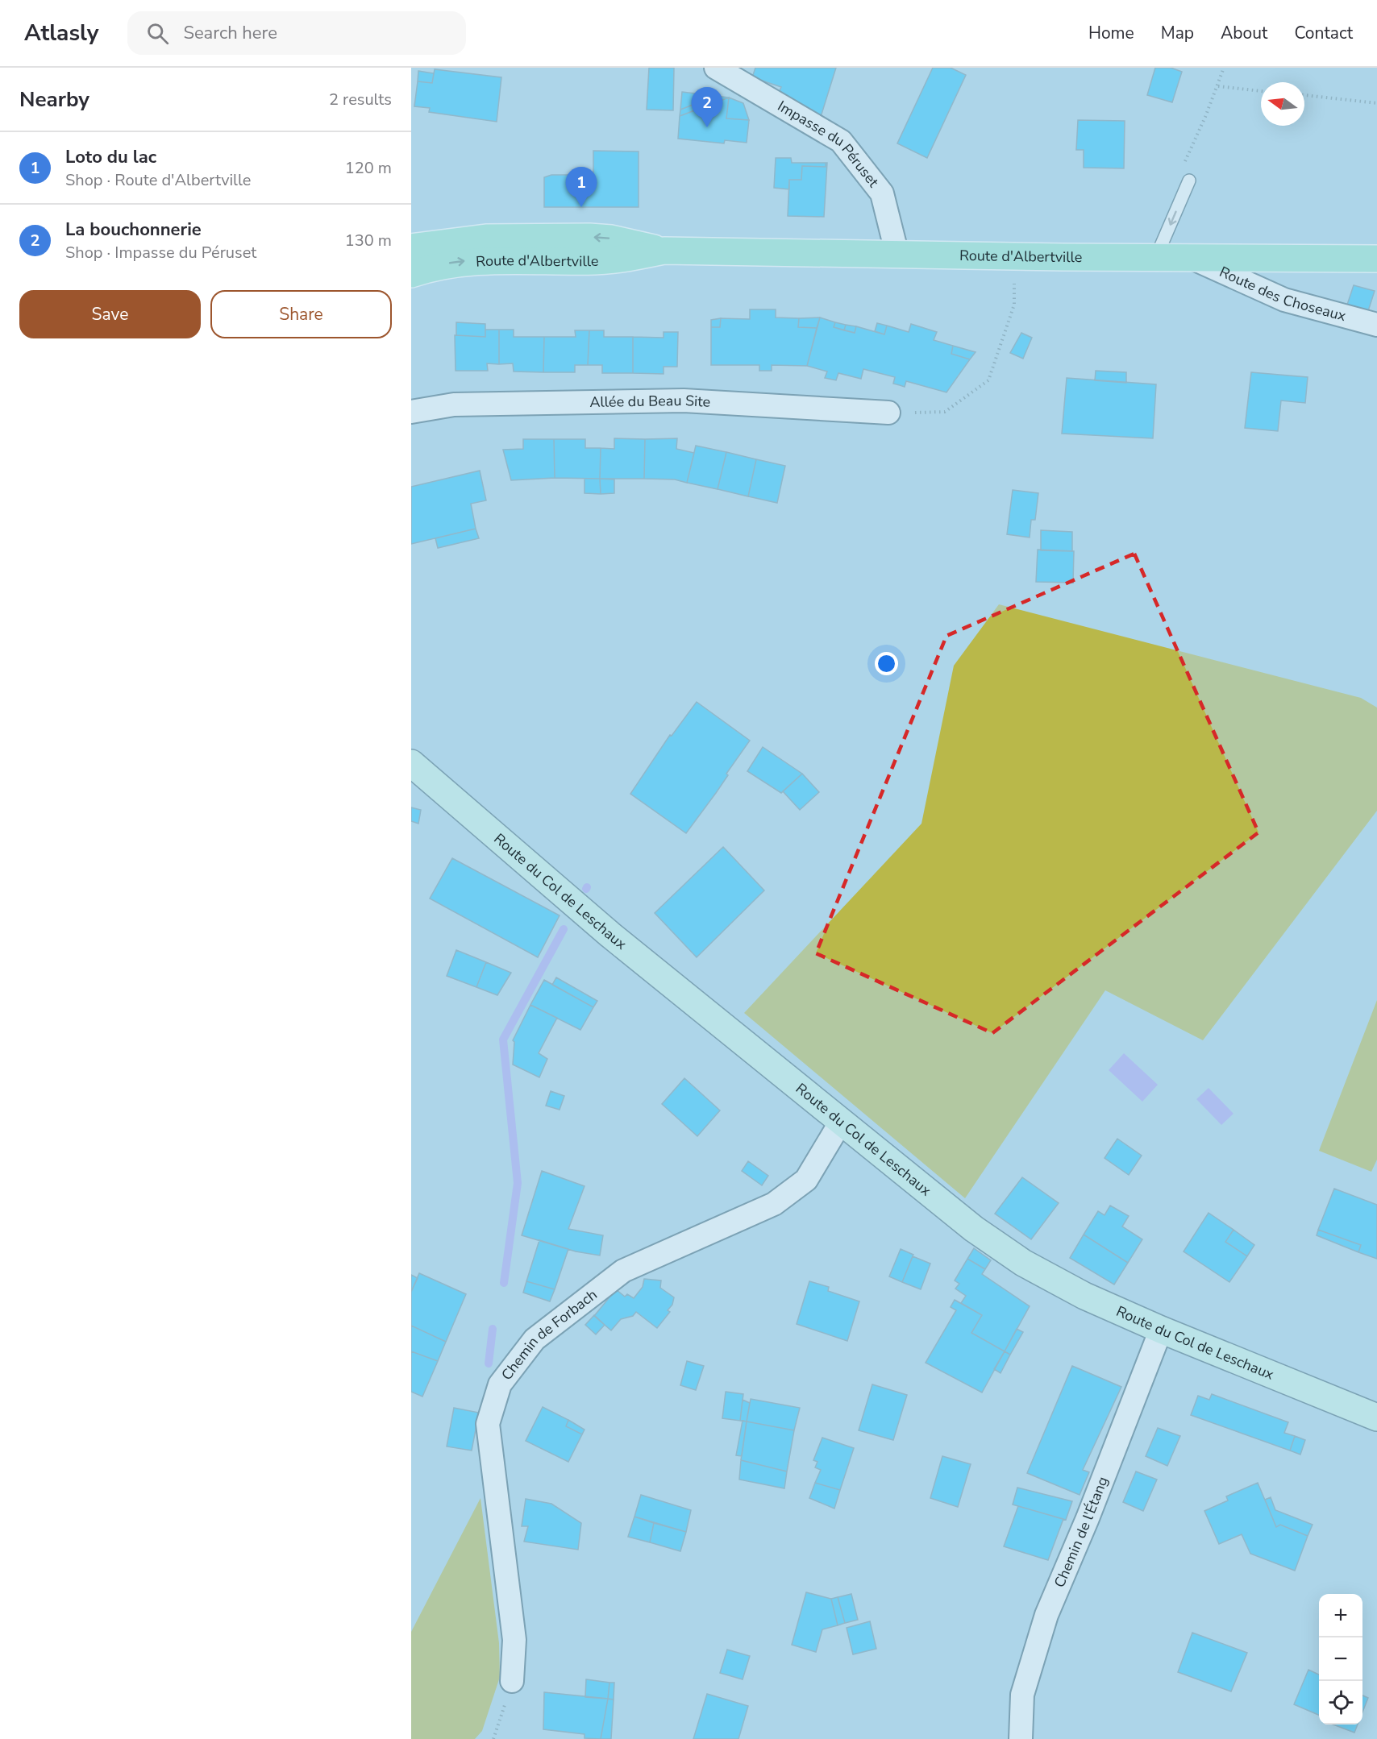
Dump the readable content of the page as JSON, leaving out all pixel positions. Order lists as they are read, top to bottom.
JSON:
{
  "streets": {
    "main road": ["Route d'Albertville", "Route du Col de Leschaux"],
    "street": [
      "Impasse du Péruset",
      "Route des Choseaux",
      "Allée du Beau Site",
      "Chemin de Forbach",
      "Chemin de l'Étang"
    ]
  },
  "crossings": [
    ["Impasse du Péruset", "Route d'Albertville"],
    ["Route d'Albertville", "Route des Choseaux"],
    ["Route du Col de Leschaux", "Chemin de Forbach"],
    ["Route du Col de Leschaux", "Chemin de l'Étang"]
  ],
  "north": "left",
  "page": {
    "header": "Atlasly",
    "search": "Search here",
    "nav": [
      "Home",
      "Map",
      "About",
      "Contact"
    ],
    "heading": ["Nearby", "2 results"],
    "pins": ["2", "1"],
    "list": [
      {
        "mark": "1",
        "name": "Loto du lac",
        "note": "Shop · Route d'Albertville",
        "value": "120 m"
      },
      {
        "mark": "2",
        "name": "La bouchonnerie",
        "note": "Shop · Impasse du Péruset",
        "value": "130 m"
      }
    ],
    "buttons": ["Save", "Share"],
    "map_buttons": ["+", "−"]
  }
}
